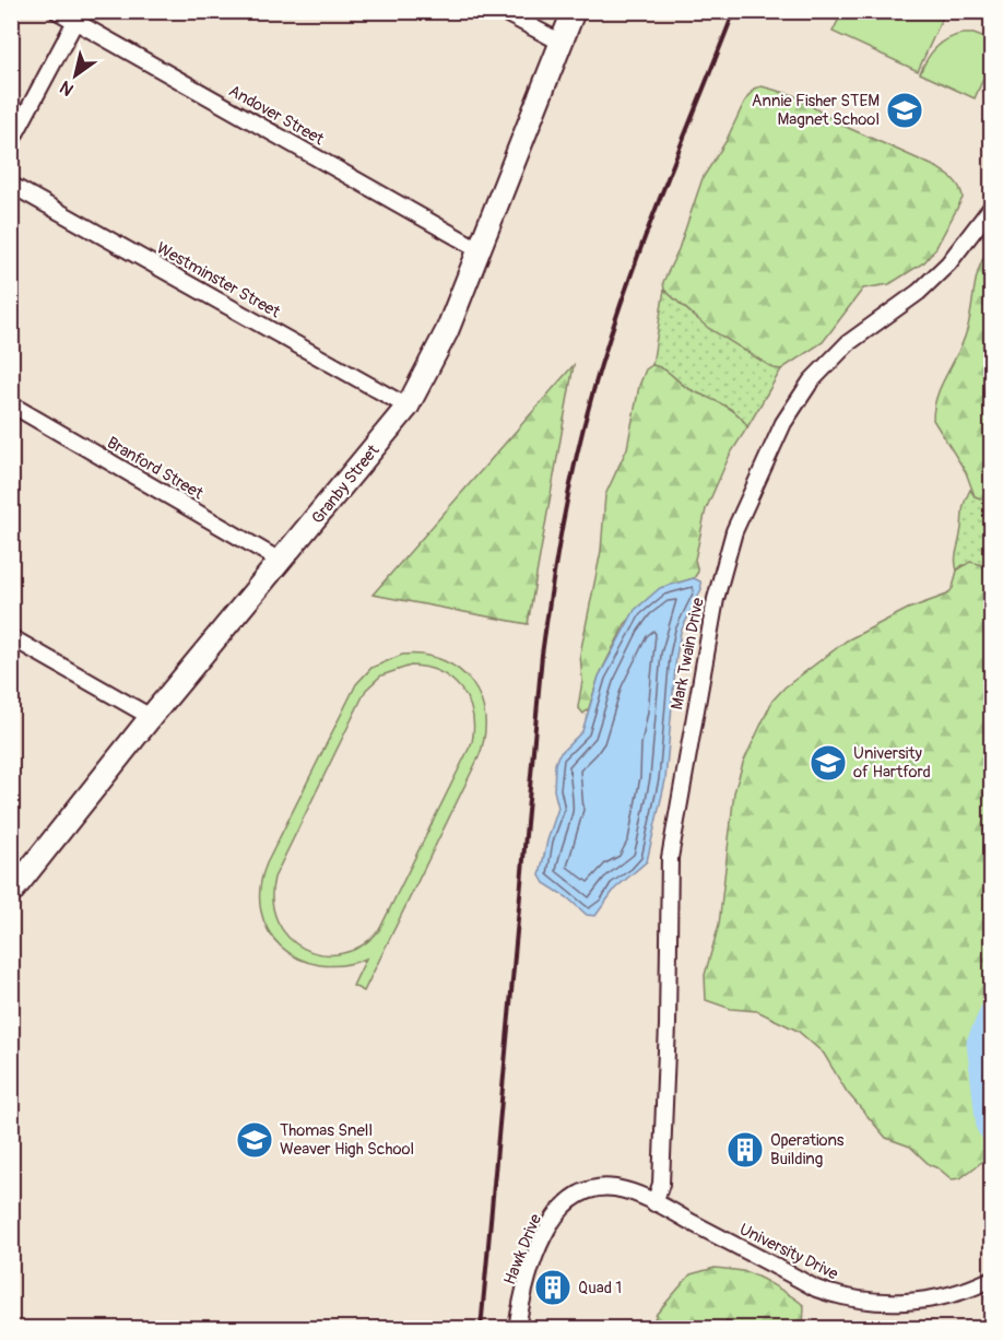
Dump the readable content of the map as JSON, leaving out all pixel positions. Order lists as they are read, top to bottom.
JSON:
{
  "streets": {
    "main road": ["Granby Street"],
    "street": [
      "Andover Street",
      "Westminster Street",
      "Branford Street",
      "Mark Twain Drive",
      "Hawk Drive",
      "University Drive"
    ]
  },
  "crossings": [
    ["Andover Street", "Granby Street"],
    ["Westminster Street", "Granby Street"],
    ["Branford Street", "Granby Street"],
    ["Mark Twain Drive", "Hawk Drive"],
    ["Mark Twain Drive", "University Drive"],
    ["Hawk Drive", "University Drive"]
  ],
  "places": {
    "school or university": ["Annie Fisher STEM Magnet School", "University of Hartford", "Thomas Snell Weaver High School"],
    "building": ["Operations Building", "Quad 1"]
  },
  "north": "bottom left"
}
